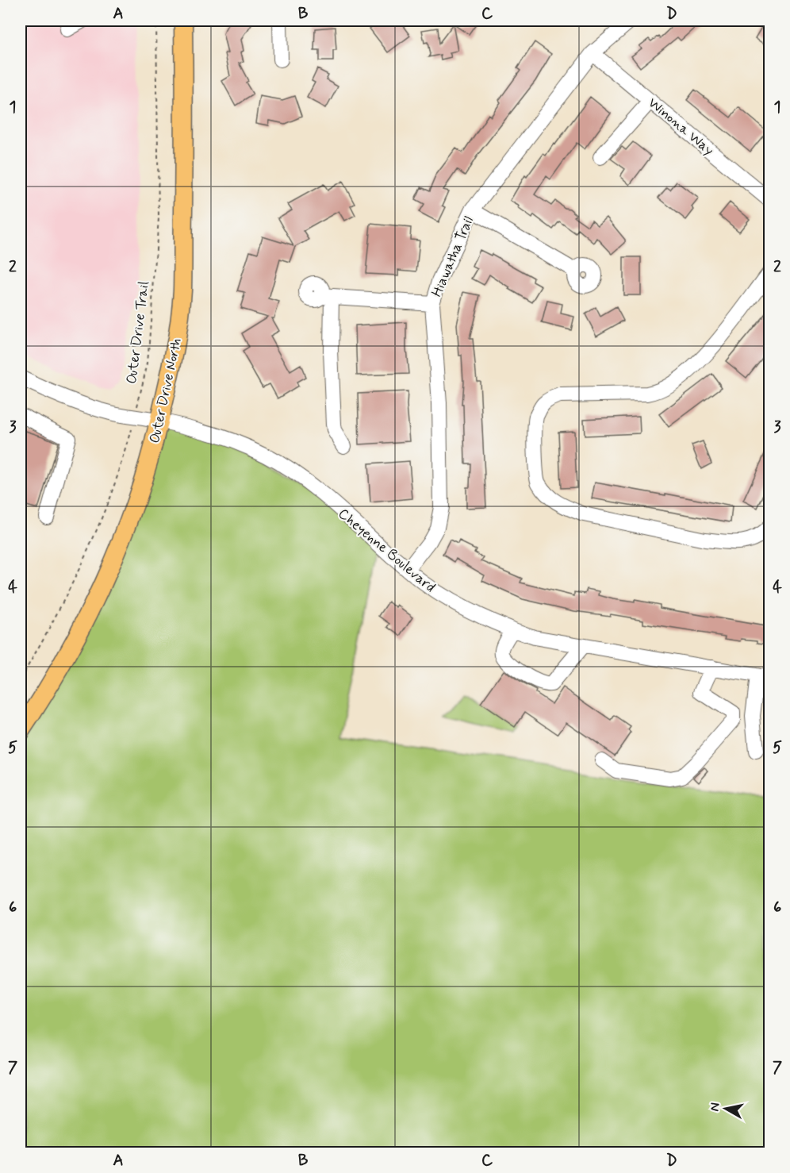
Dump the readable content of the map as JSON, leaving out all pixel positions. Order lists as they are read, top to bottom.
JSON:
{
  "streets": {
    "main road": ["Outer Drive North"],
    "street": ["Winona Way", "Hiawatha Trail", "Cheyenne Boulevard"],
    "path": ["Outer Drive Trail"]
  },
  "crossings": [
    ["Winona Way", "Hiawatha Trail"],
    ["Hiawatha Trail", "Cheyenne Boulevard"],
    ["Outer Drive Trail", "Cheyenne Boulevard"],
    ["Outer Drive North", "Cheyenne Boulevard"]
  ],
  "north": "left",
  "grid": {
    "columns": [
      "A",
      "B",
      "C",
      "D"
    ],
    "rows": [
      "1",
      "2",
      "3",
      "4",
      "5",
      "6",
      "7"
    ]
  }
}
